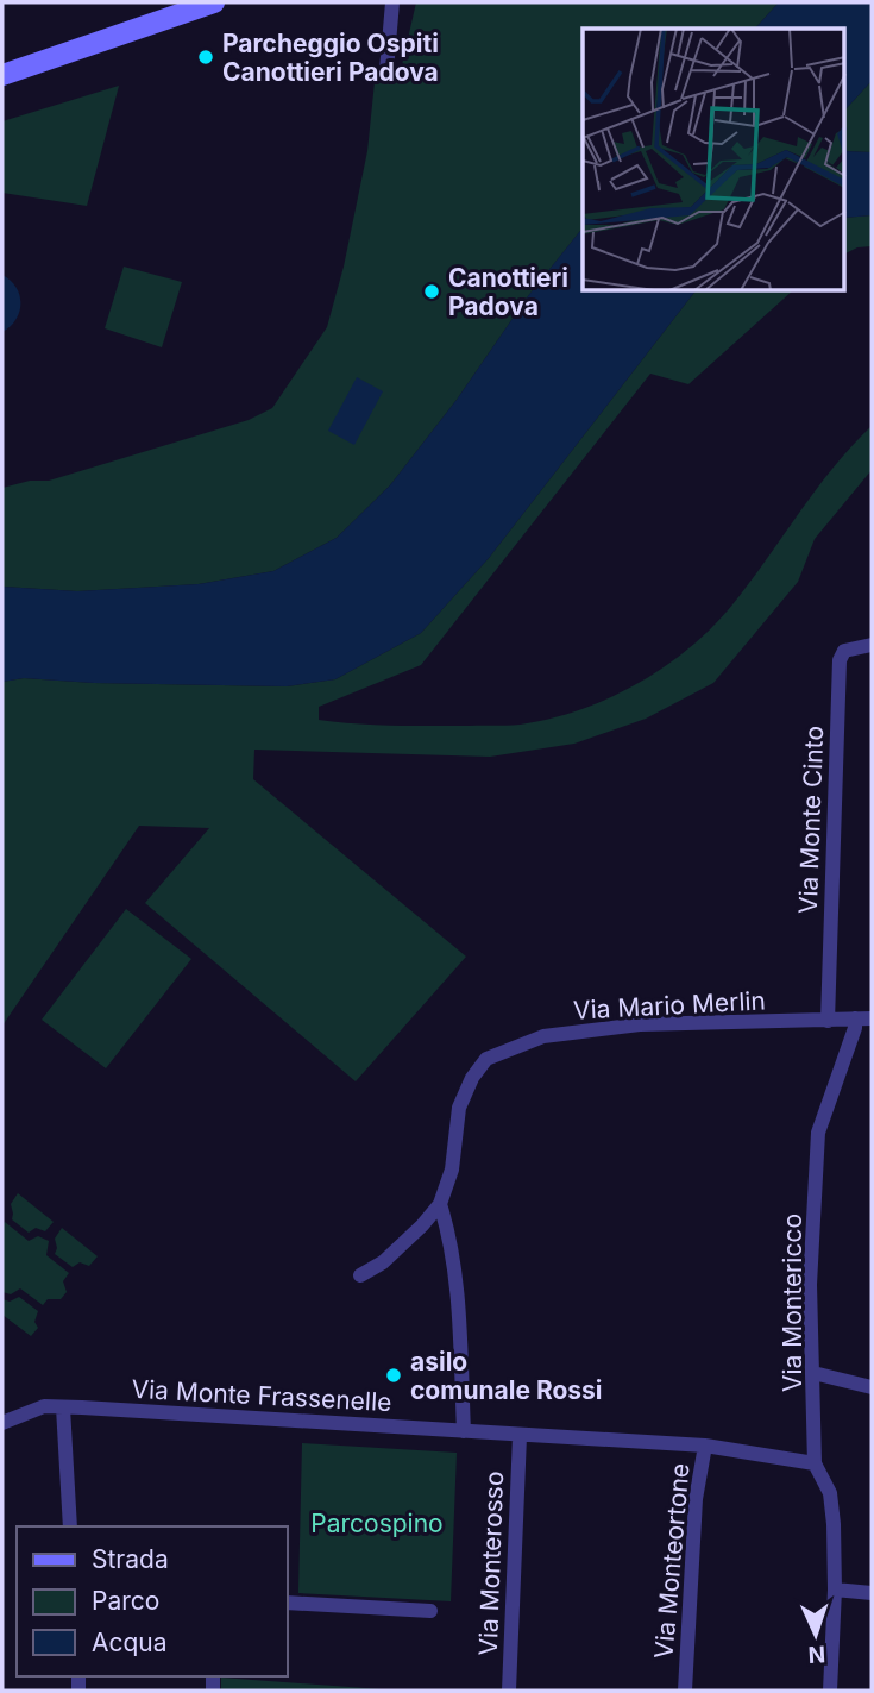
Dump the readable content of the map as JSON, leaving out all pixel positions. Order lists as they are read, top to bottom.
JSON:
{
  "streets": {
    "street": [
      "Via Monte Cinto",
      "Via Mario Merlin",
      "Via Montericco",
      "Via Monte Frassenelle",
      "Via Monteortone",
      "Via Monterosso"
    ]
  },
  "crossings": [
    ["Via Monte Cinto", "Via Mario Merlin"],
    ["Via Mario Merlin", "Via Montericco"],
    ["Via Montericco", "Via Monteortone"],
    ["Via Monte Frassenelle", "Via Monteortone"],
    ["Via Monte Frassenelle", "Via Monterosso"]
  ],
  "parks": ["Parcospino"],
  "places": ["Parcheggio Ospiti Canottieri Padova", "Canottieri Padova", "asilo comunale Rossi"],
  "legend": ["Strada", "Parco", "Acqua"],
  "north": "bottom"
}
